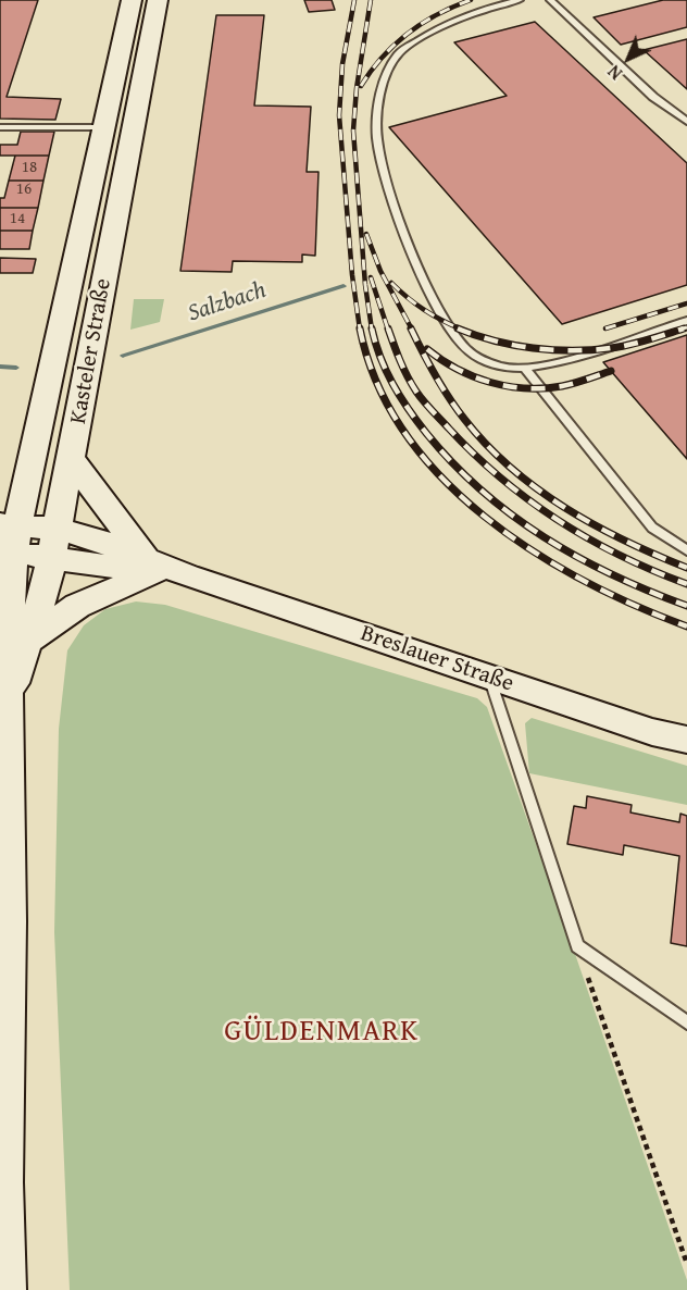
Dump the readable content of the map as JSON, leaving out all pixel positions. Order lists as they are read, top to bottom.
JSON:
{
  "streets": {
    "main road": ["Kasteler Straße", "Breslauer Straße"]
  },
  "crossings": [
    ["Kasteler Straße", "Breslauer Straße"]
  ],
  "districts": ["GÜLDENMARK"],
  "water": ["Salzbach"],
  "house_numbers": ["18", "16", "14"],
  "north": "bottom left"
}
